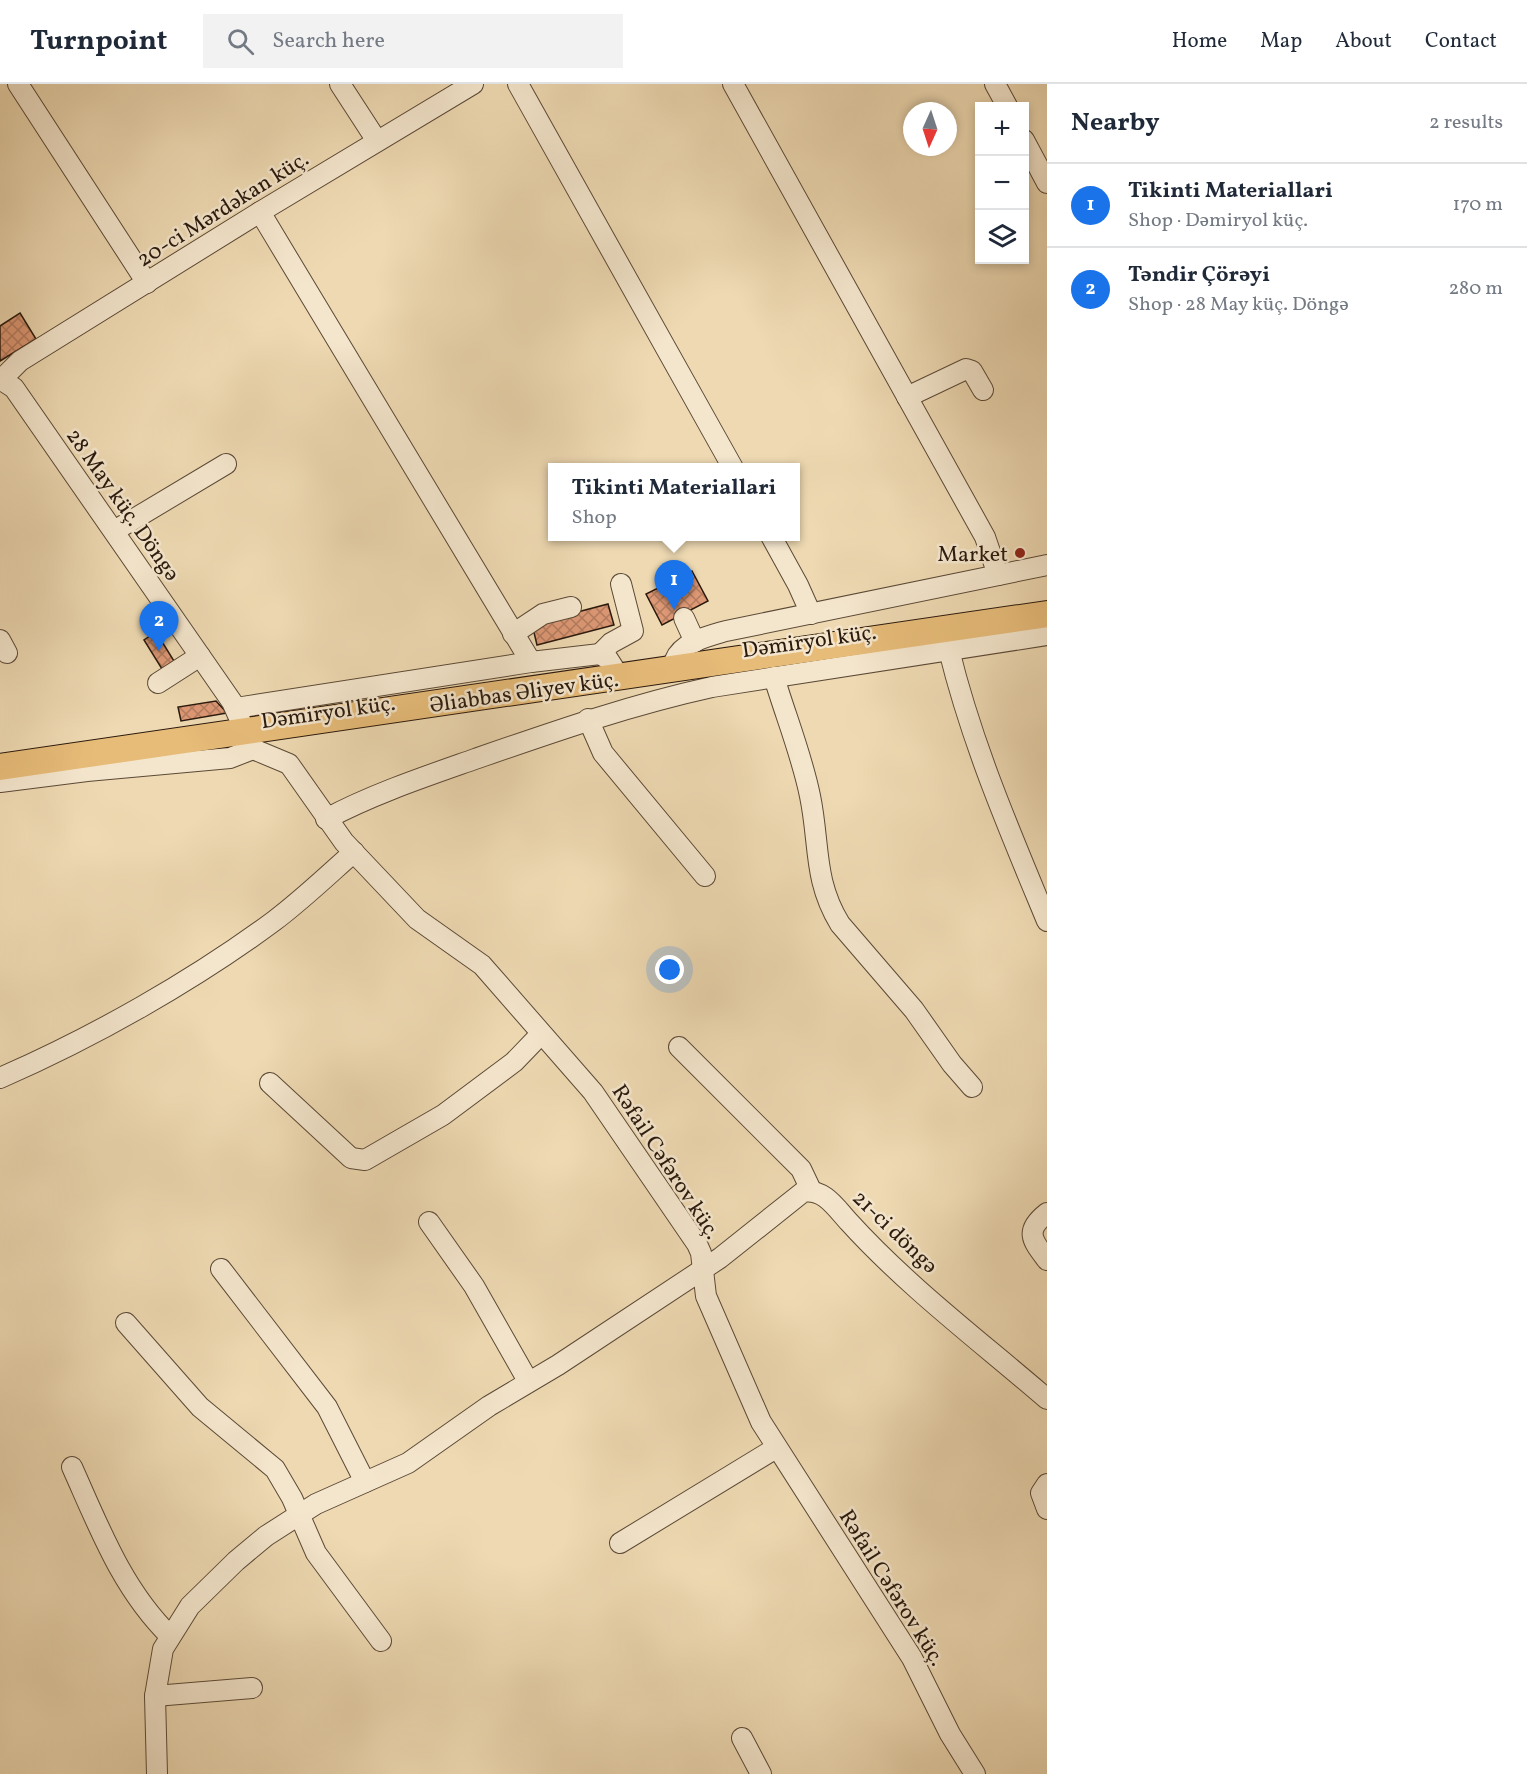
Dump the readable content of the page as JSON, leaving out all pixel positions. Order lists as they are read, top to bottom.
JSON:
{
  "streets": {
    "main road": ["Dəmiryol küç.", "Əliabbas Əliyev küç."],
    "street": [
      "20-ci Mərdəkan küç.",
      "28 May küç. Döngə",
      "Rəfail Cəfərov küç.",
      "21-ci döngə"
    ]
  },
  "crossings": [
    ["20-ci Mərdəkan küç.", "28 May küç. Döngə"],
    ["28 May küç. Döngə", "Dəmiryol küç."],
    ["28 May küç. Döngə", "Əliabbas Əliyev küç."],
    ["28 May küç. Döngə", "Rəfail Cəfərov küç."],
    ["Dəmiryol küç.", "Əliabbas Əliyev küç."],
    ["Dəmiryol küç.", "Rəfail Cəfərov küç."],
    ["Əliabbas Əliyev küç.", "Rəfail Cəfərov küç."]
  ],
  "places": ["Market"],
  "north": "bottom",
  "page": {
    "header": "Turnpoint",
    "search": "Search here",
    "nav": [
      "Home",
      "Map",
      "About",
      "Contact"
    ],
    "heading": ["Nearby", "2 results"],
    "map_buttons": ["+", "−"],
    "list": [
      {
        "mark": "1",
        "name": "Tikinti Materiallari",
        "note": "Shop · Dəmiryol küç.",
        "value": "170 m"
      },
      {
        "mark": "2",
        "name": "Təndir Çörəyi",
        "note": "Shop · 28 May küç. Döngə",
        "value": "280 m"
      }
    ],
    "popup": ["Tikinti Materiallari", "Shop"],
    "pins": ["1", "2"]
  }
}
